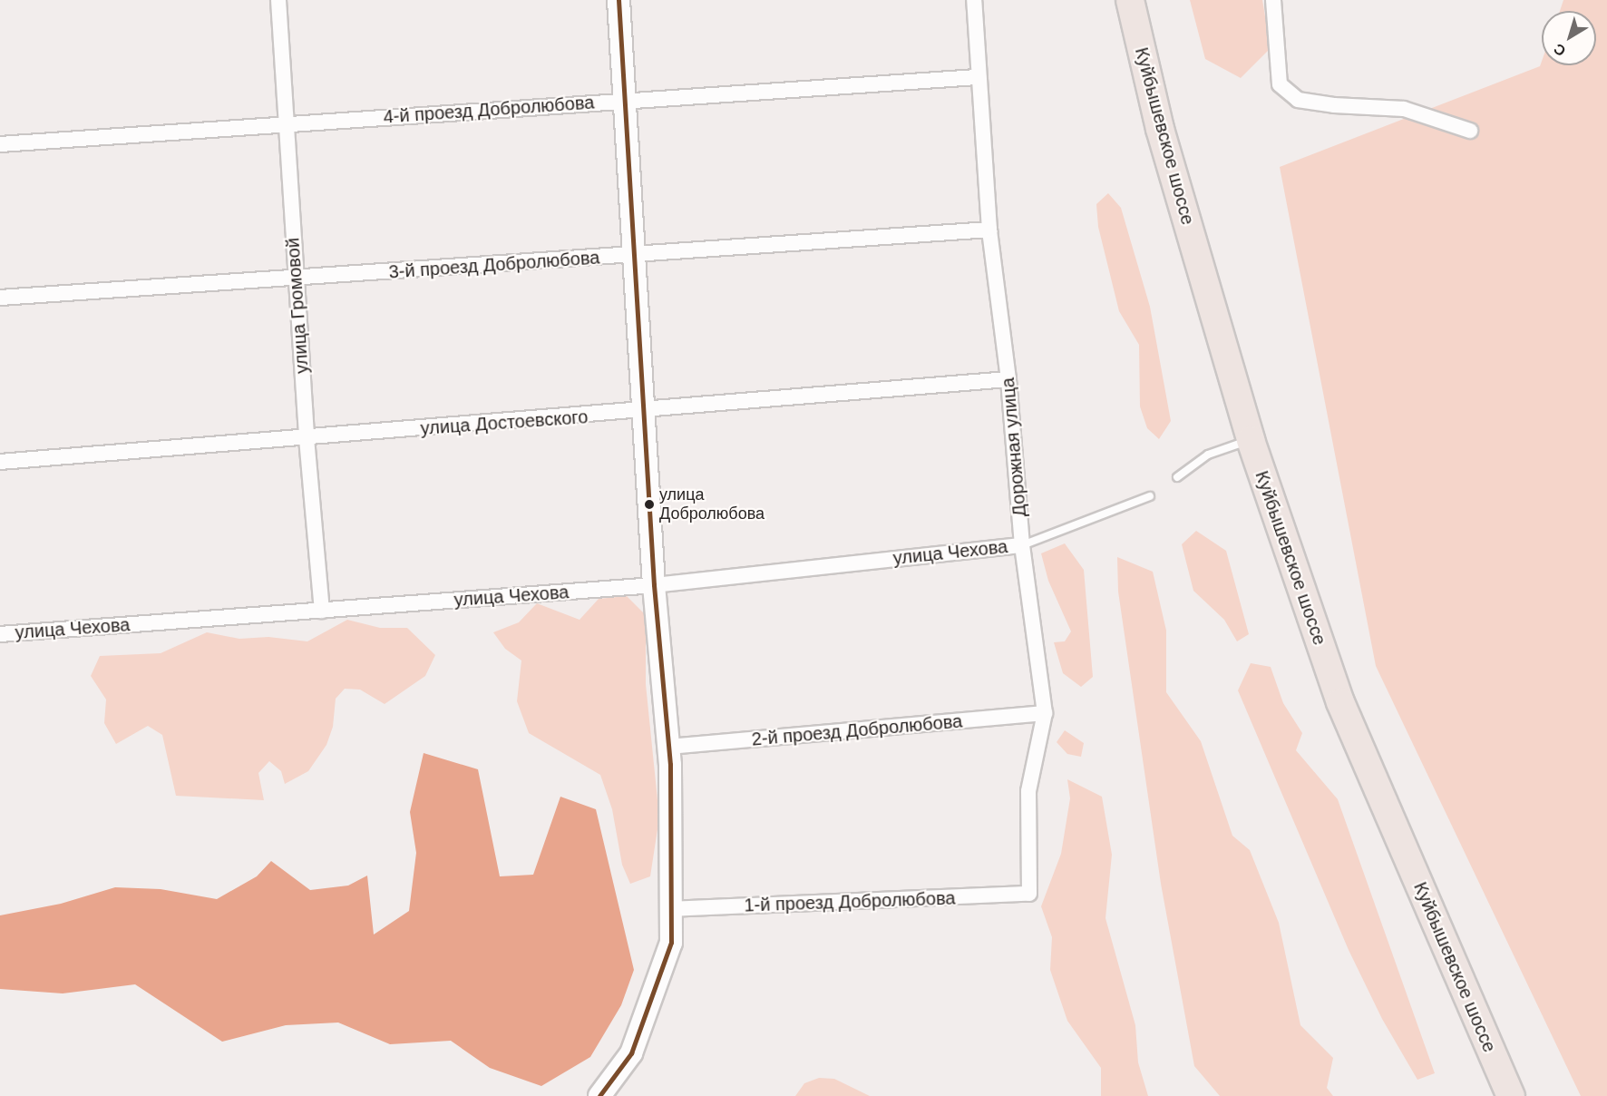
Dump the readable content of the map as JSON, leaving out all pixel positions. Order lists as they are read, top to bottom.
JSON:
{
  "streets": {
    "highway": ["Куйбышевское шоссе"],
    "street": [
      "4-й проезд Добролюбова",
      "3-й проезд Добролюбова",
      "улица Громовой",
      "улица Достоевского",
      "Дорожная улица",
      "улица Чехова",
      "2-й проезд Добролюбова",
      "1-й проезд Добролюбова"
    ]
  },
  "crossings": [
    ["4-й проезд Добролюбова", "улица Громовой"],
    ["4-й проезд Добролюбова", "Дорожная улица"],
    ["3-й проезд Добролюбова", "улица Громовой"],
    ["3-й проезд Добролюбова", "Дорожная улица"],
    ["улица Громовой", "улица Достоевского"],
    ["улица Громовой", "улица Чехова"],
    ["улица Достоевского", "Дорожная улица"],
    ["Дорожная улица", "улица Чехова"],
    ["Дорожная улица", "2-й проезд Добролюбова"],
    ["Дорожная улица", "1-й проезд Добролюбова"]
  ],
  "places": ["улица Добролюбова"],
  "north": "bottom left"
}
